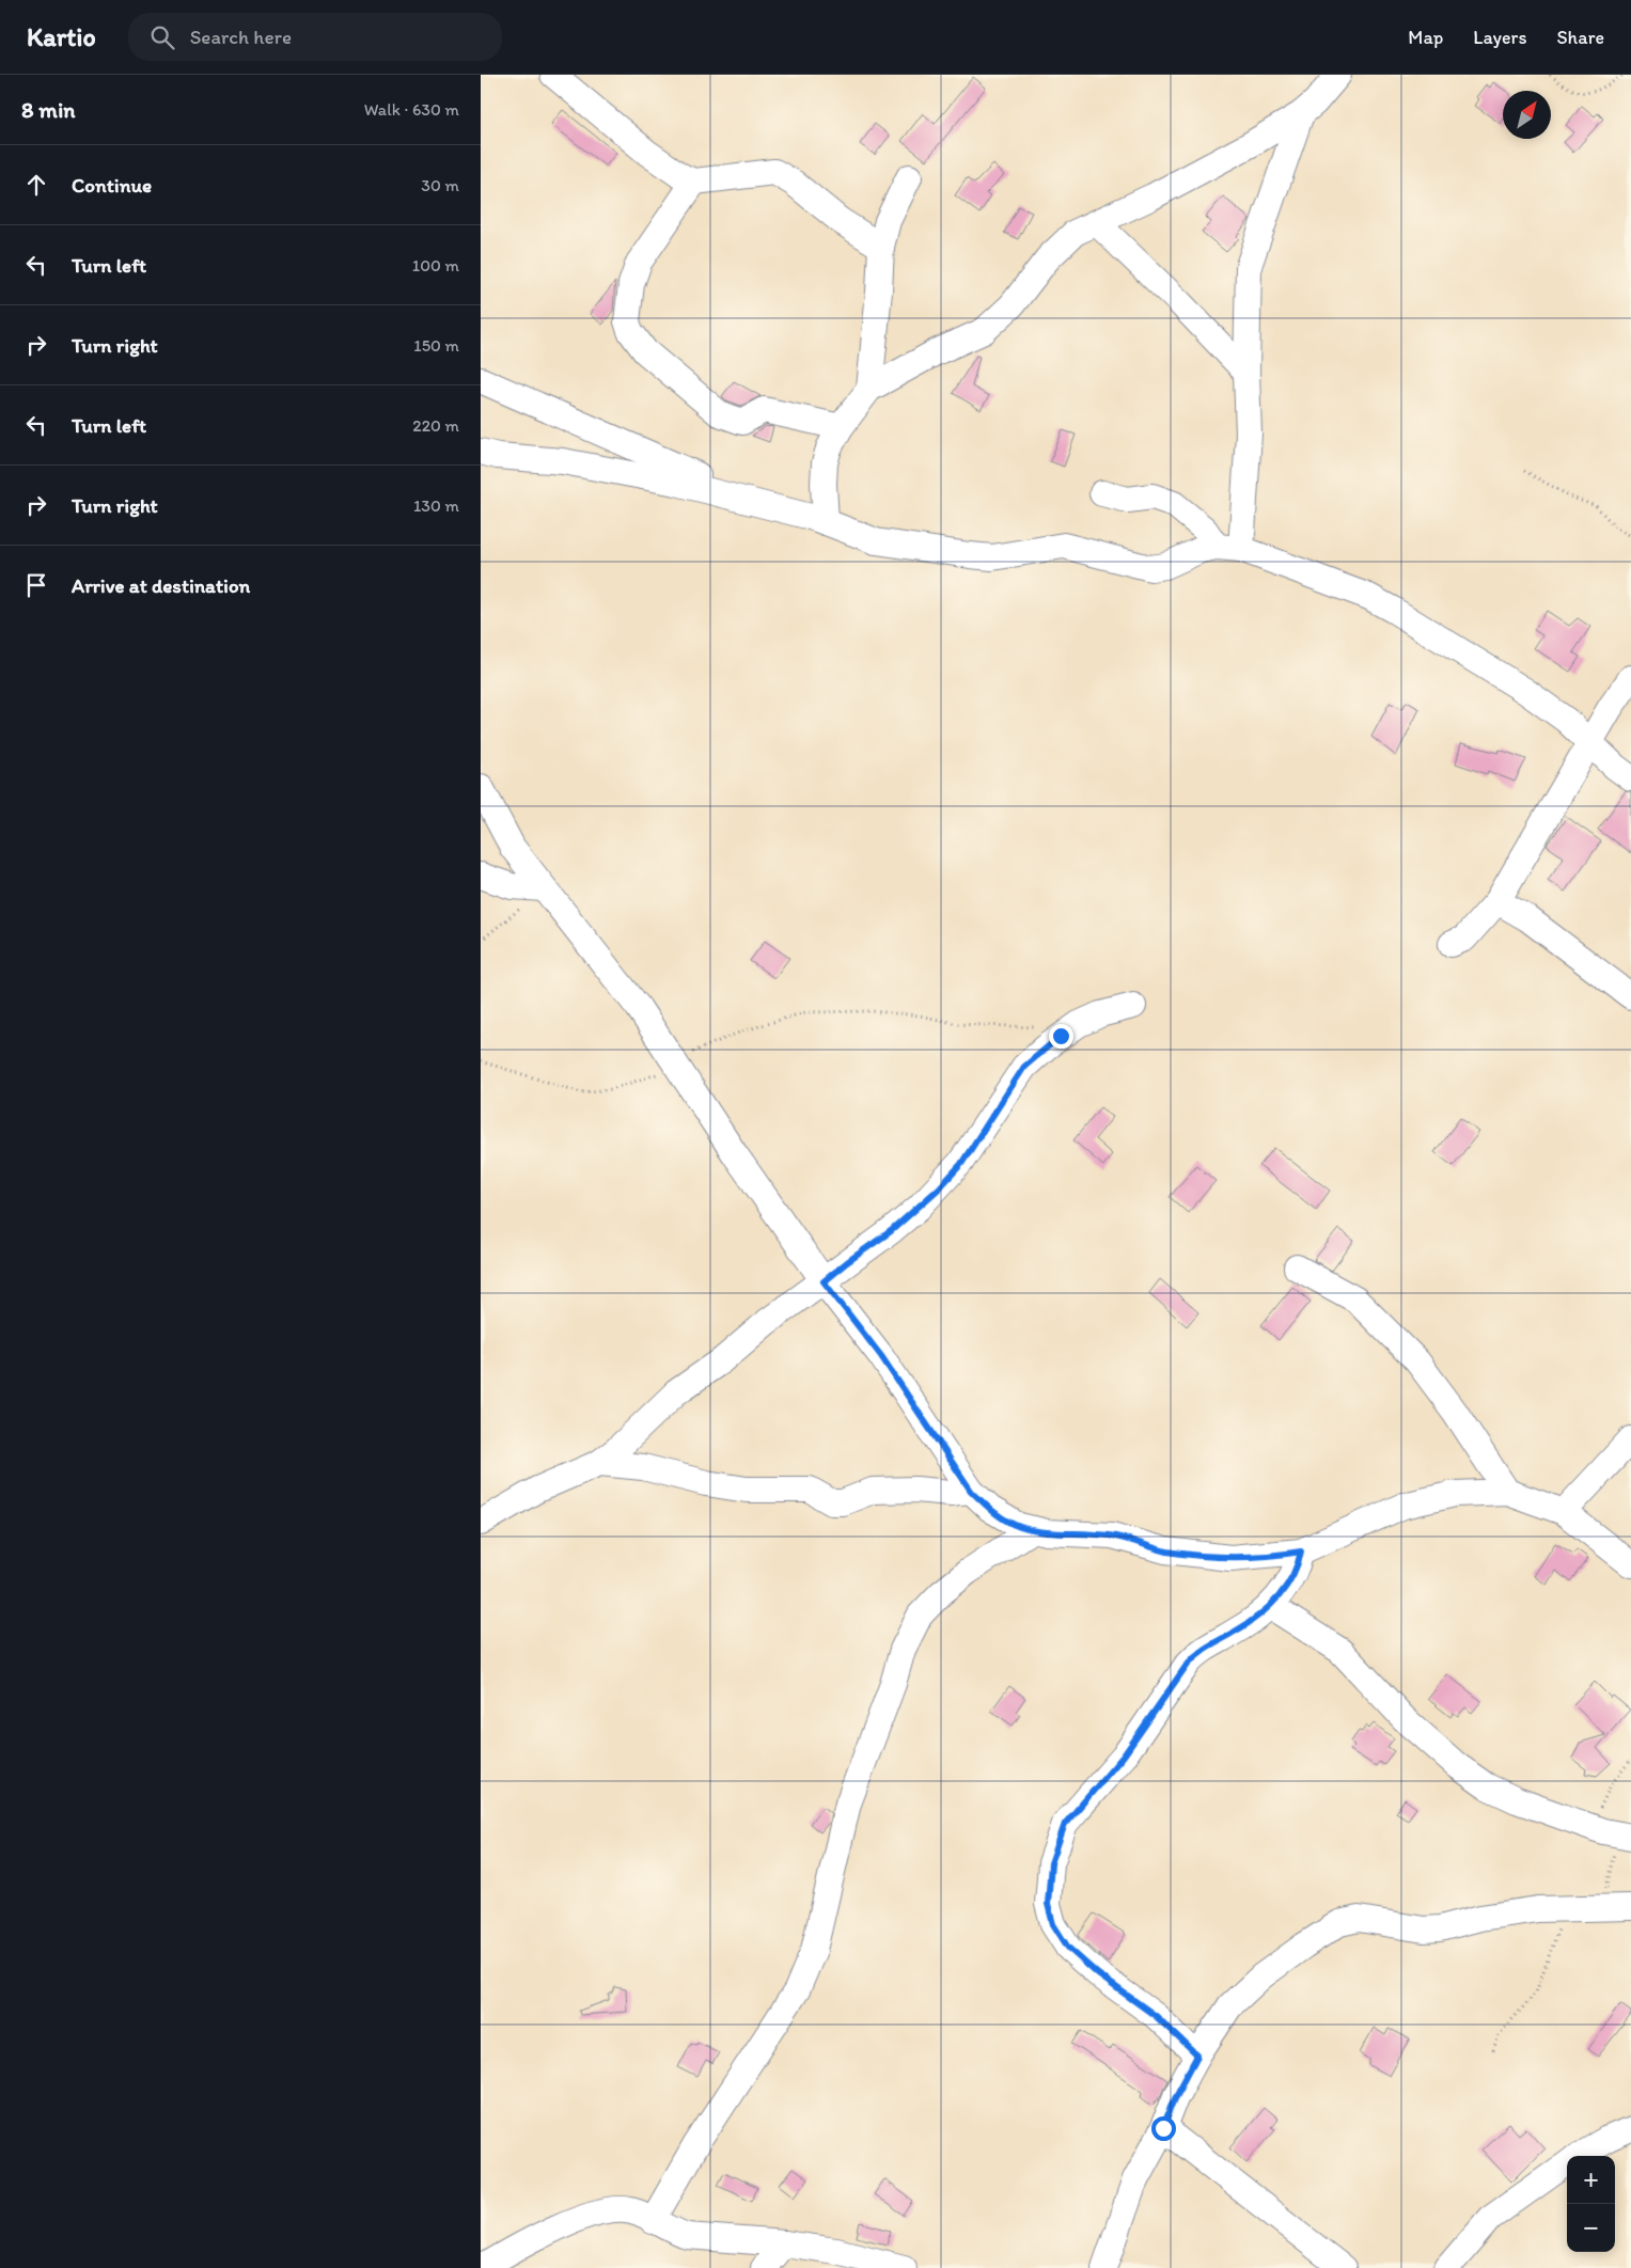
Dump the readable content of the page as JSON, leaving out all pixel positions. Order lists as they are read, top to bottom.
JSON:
{
  "north": "top right",
  "page": {
    "header": "Kartio",
    "search": "Search here",
    "nav": ["Map", "Layers", "Share"],
    "heading": ["8 min", "Walk · 630 m"],
    "list": [
      ["Continue", "30 m"],
      ["Turn left", "100 m"],
      ["Turn right", "150 m"],
      ["Turn left", "220 m"],
      ["Turn right", "130 m"],
      "Arrive at destination"
    ],
    "map_buttons": ["+", "−"]
  }
}
